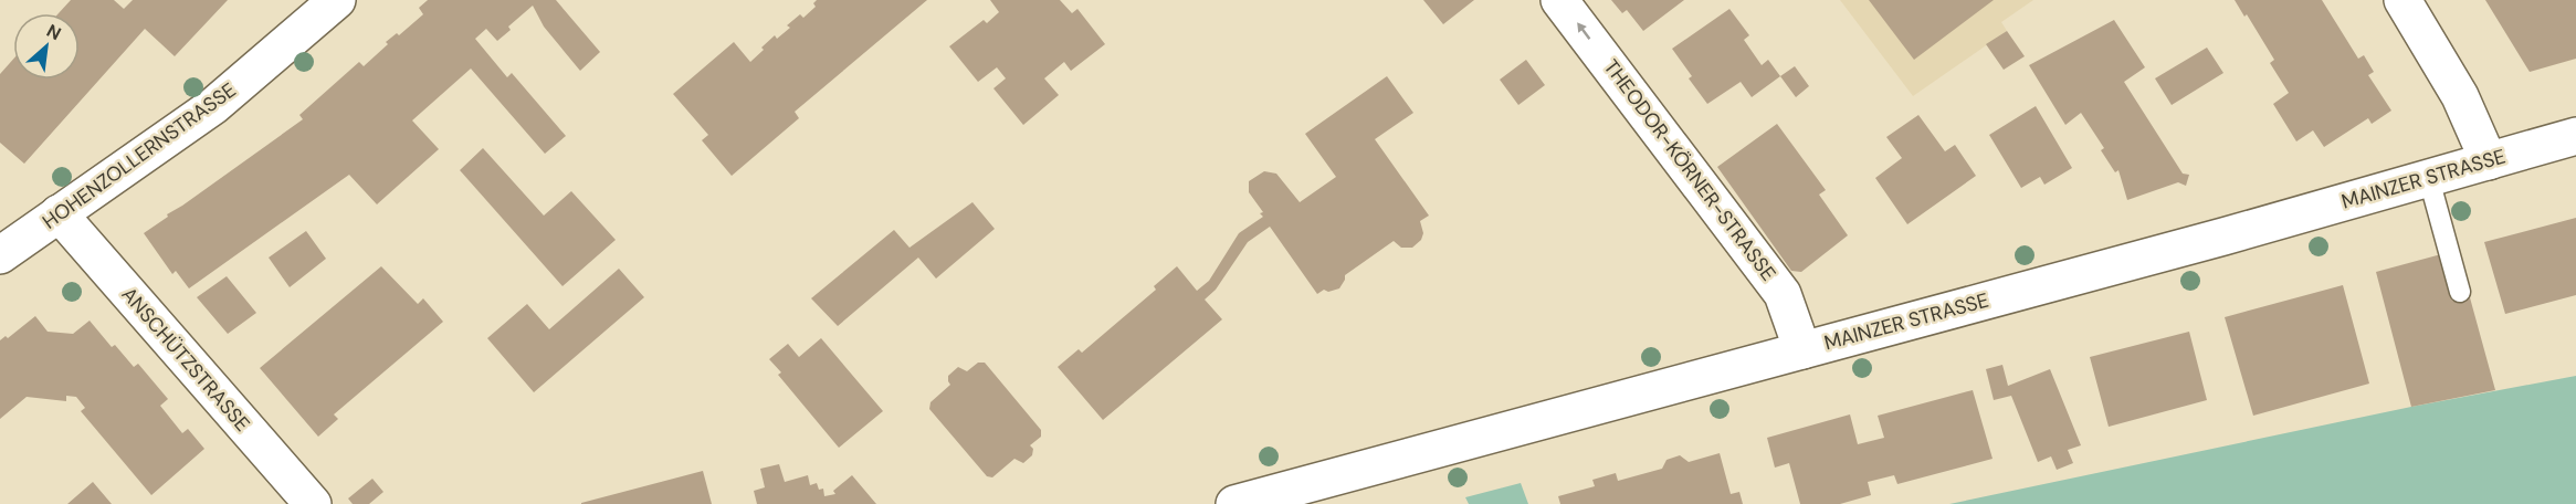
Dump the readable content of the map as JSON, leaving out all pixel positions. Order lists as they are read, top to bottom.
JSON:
{
  "streets": {
    "street": [
      "HOHENZOLLERNSTRASSE",
      "THEODOR-KÖRNER-STRASSE",
      "MAINZER STRASSE",
      "ANSCHÜTZSTRASSE"
    ]
  },
  "crossings": [
    ["HOHENZOLLERNSTRASSE", "ANSCHÜTZSTRASSE"],
    ["THEODOR-KÖRNER-STRASSE", "MAINZER STRASSE"]
  ],
  "one_way": ["THEODOR-KÖRNER-STRASSE"],
  "north": "top right"
}
